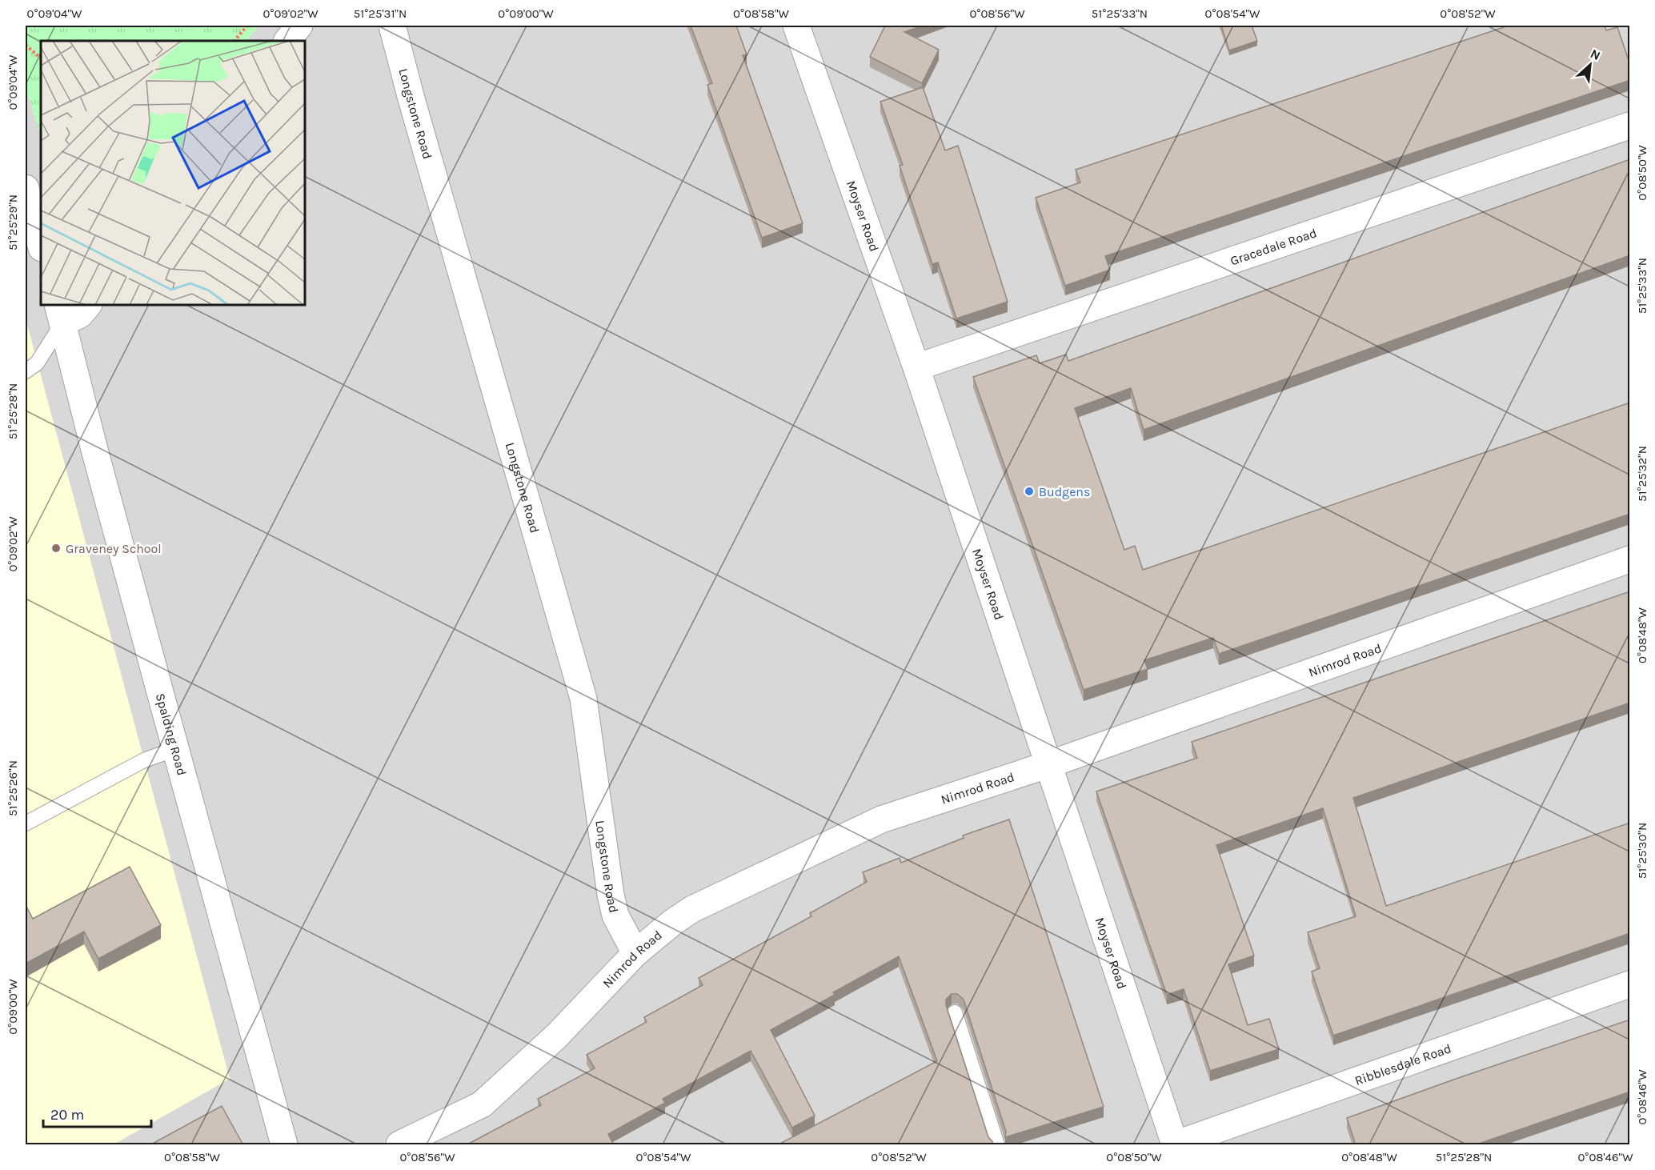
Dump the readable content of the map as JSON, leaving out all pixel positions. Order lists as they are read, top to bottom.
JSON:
{
  "streets": {
    "street": [
      "Longstone Road",
      "Moyser Road",
      "Gracedale Road",
      "Nimrod Road",
      "Spalding Road",
      "Ribblesdale Road"
    ]
  },
  "crossings": [
    ["Longstone Road", "Nimrod Road"],
    ["Moyser Road", "Gracedale Road"],
    ["Moyser Road", "Nimrod Road"],
    ["Moyser Road", "Ribblesdale Road"]
  ],
  "places": ["Budgens", "Graveney School"],
  "scale_bar": "20 m",
  "north": "top right",
  "coordinates": [
    "0°09'04\"W",
    "0°09'02\"W",
    "51°25'31\"N",
    "0°09'00\"W",
    "0°08'58\"W",
    "0°08'56\"W",
    "51°25'33\"N",
    "0°08'54\"W",
    "0°08'52\"W",
    "0°08'50\"W",
    "51°25'29\"N",
    "51°25'28\"N",
    "51°25'32\"N",
    "0°08'48\"W",
    "51°25'26\"N",
    "51°25'30\"N",
    "0°08'46\"W"
  ]
}
